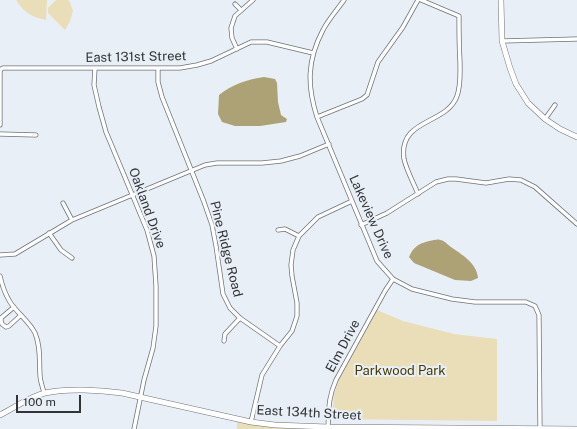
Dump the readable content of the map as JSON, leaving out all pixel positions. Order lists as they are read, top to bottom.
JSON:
{
  "streets": {
    "street": [
      "East 131st Street",
      "Oakland Drive",
      "Lakeview Drive",
      "Pine Ridge Road",
      "Elm Drive",
      "East 134th Street"
    ]
  },
  "crossings": [
    ["East 131st Street", "Oakland Drive"],
    ["East 131st Street", "Lakeview Drive"],
    ["East 131st Street", "Pine Ridge Road"],
    ["Oakland Drive", "East 134th Street"],
    ["Lakeview Drive", "Elm Drive"],
    ["Lakeview Drive", "East 134th Street"],
    ["Elm Drive", "East 134th Street"]
  ],
  "parks": ["Parkwood Park"],
  "scale_bar": "100 m"
}
